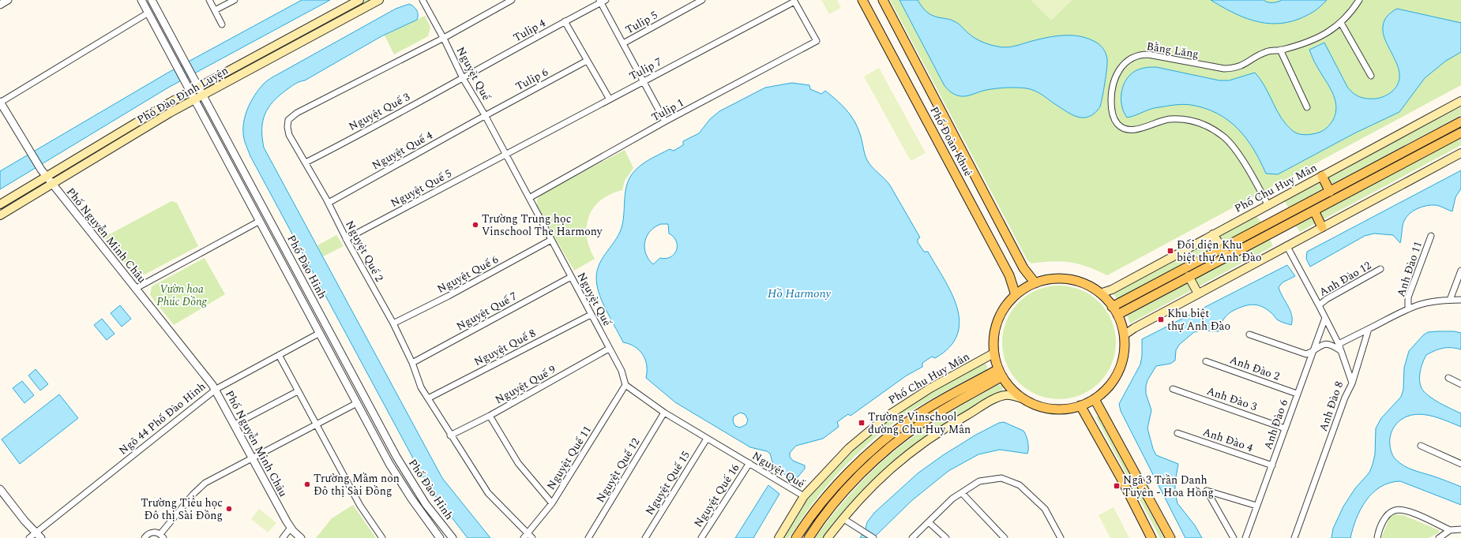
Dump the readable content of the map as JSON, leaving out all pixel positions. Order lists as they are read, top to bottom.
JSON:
{
  "streets": {
    "main road": ["Phố Đào Đình Luyện", "Phố Đoàn Khuê", "Phố Chu Huy Mân"],
    "street": [
      "Tulip 5",
      "Tulip 4",
      "Bằng Lăng",
      "Tulip 7",
      "Nguyệt Quế",
      "Tulip 6",
      "Tulip 1",
      "Nguyệt Quế 3",
      "Nguyệt Quế 4",
      "Nguyệt Quế 5",
      "Phố Nguyễn Minh Châu",
      "Nguyệt Quế 2",
      "Phố Đào Hinh",
      "Anh Đào 11",
      "Nguyệt Quế 6",
      "Anh Đào 12",
      "Nguyệt Quế 7",
      "Nguyệt Quế 8",
      "Anh Đào 2",
      "Nguyệt Quế 9",
      "Anh Đào 3",
      "Anh Đào 8",
      "Ngõ 44 Phố Đào Hinh",
      "Anh Đào 6",
      "Anh Đào 4",
      "Nguyệt Quế 11",
      "Nguyệt Quế 12",
      "Nguyệt Quế 15",
      "Nguyệt Quế 16"
    ]
  },
  "crossings": [
    ["Tulip 4", "Nguyệt Quế"],
    ["Tulip 4", "Nguyệt Quế 3"],
    ["Bằng Lăng", "Phố Chu Huy Mân"],
    ["Tulip 7", "Nguyệt Quế"],
    ["Tulip 7", "Tulip 1"],
    ["Tulip 7", "Nguyệt Quế 5"],
    ["Nguyệt Quế", "Tulip 6"],
    ["Nguyệt Quế", "Tulip 1"],
    ["Nguyệt Quế", "Nguyệt Quế 3"],
    ["Nguyệt Quế", "Nguyệt Quế 4"],
    ["Nguyệt Quế", "Nguyệt Quế 5"],
    ["Nguyệt Quế", "Phố Chu Huy Mân"],
    ["Nguyệt Quế", "Nguyệt Quế 2"],
    ["Nguyệt Quế", "Nguyệt Quế 6"],
    ["Nguyệt Quế", "Nguyệt Quế 7"],
    ["Nguyệt Quế", "Nguyệt Quế 8"],
    ["Nguyệt Quế", "Nguyệt Quế 9"],
    ["Nguyệt Quế", "Nguyệt Quế 11"],
    ["Nguyệt Quế", "Nguyệt Quế 12"],
    ["Nguyệt Quế", "Nguyệt Quế 15"],
    ["Nguyệt Quế", "Nguyệt Quế 16"],
    ["Tulip 6", "Nguyệt Quế 4"],
    ["Phố Đào Đình Luyện", "Phố Nguyễn Minh Châu"],
    ["Phố Đào Đình Luyện", "Phố Đào Hinh"],
    ["Nguyệt Quế 3", "Nguyệt Quế 2"],
    ["Nguyệt Quế 4", "Nguyệt Quế 2"],
    ["Nguyệt Quế 5", "Nguyệt Quế 2"],
    ["Phố Nguyễn Minh Châu", "Ngõ 44 Phố Đào Hinh"],
    ["Nguyệt Quế 2", "Nguyệt Quế 6"],
    ["Nguyệt Quế 2", "Nguyệt Quế 7"],
    ["Nguyệt Quế 2", "Nguyệt Quế 8"],
    ["Nguyệt Quế 2", "Nguyệt Quế 9"],
    ["Nguyệt Quế 2", "Nguyệt Quế 11"],
    ["Phố Đào Hinh", "Ngõ 44 Phố Đào Hinh"],
    ["Anh Đào 12", "Anh Đào 8"],
    ["Anh Đào 2", "Anh Đào 6"],
    ["Anh Đào 3", "Anh Đào 6"],
    ["Anh Đào 8", "Anh Đào 6"],
    ["Anh Đào 6", "Anh Đào 4"]
  ],
  "water": ["Hồ Harmony"],
  "parks": ["Vườn hoa Phúc Đồng"],
  "places": {
    "other": ["Trường Trung học Vinschool The Harmony", "Trường Mầm non Đô thị Sài Đồng", "Trường Tiểu học Đô thị Sài Đồng"],
    "transit": [
      "Đối diện Khu biệt thự Anh Đào",
      "Khu biệt thự Anh Đào",
      "Trường Vinschool đường Chu Huy Mân",
      "Ngã 3 Trần Danh Tuyên - Hoa Hồng"
    ]
  }
}
